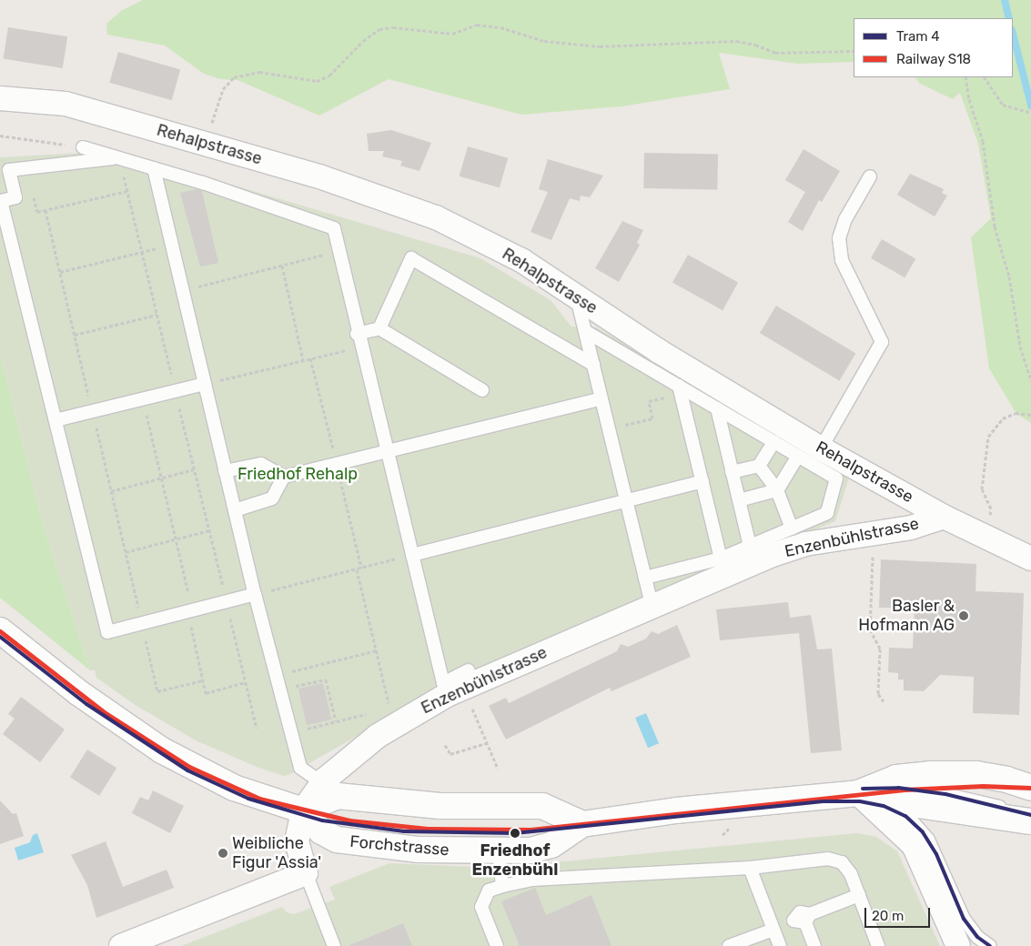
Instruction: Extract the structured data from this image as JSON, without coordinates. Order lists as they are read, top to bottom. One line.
{"streets":{"main road":["Forchstrasse"],"street":["Rehalpstrasse","Enzenbühlstrasse"]},"crossings":[["Rehalpstrasse","Enzenbühlstrasse"],["Enzenbühlstrasse","Forchstrasse"]],"parks":["Friedhof Rehalp"],"places":["Basler & Hofmann AG","Friedhof Enzenbühl","Weibliche Figur 'Assia'"],"lines":["rail line S18","tram line 4"],"legend":["Tram 4","Railway S18"],"scale_bar":"20 m"}
